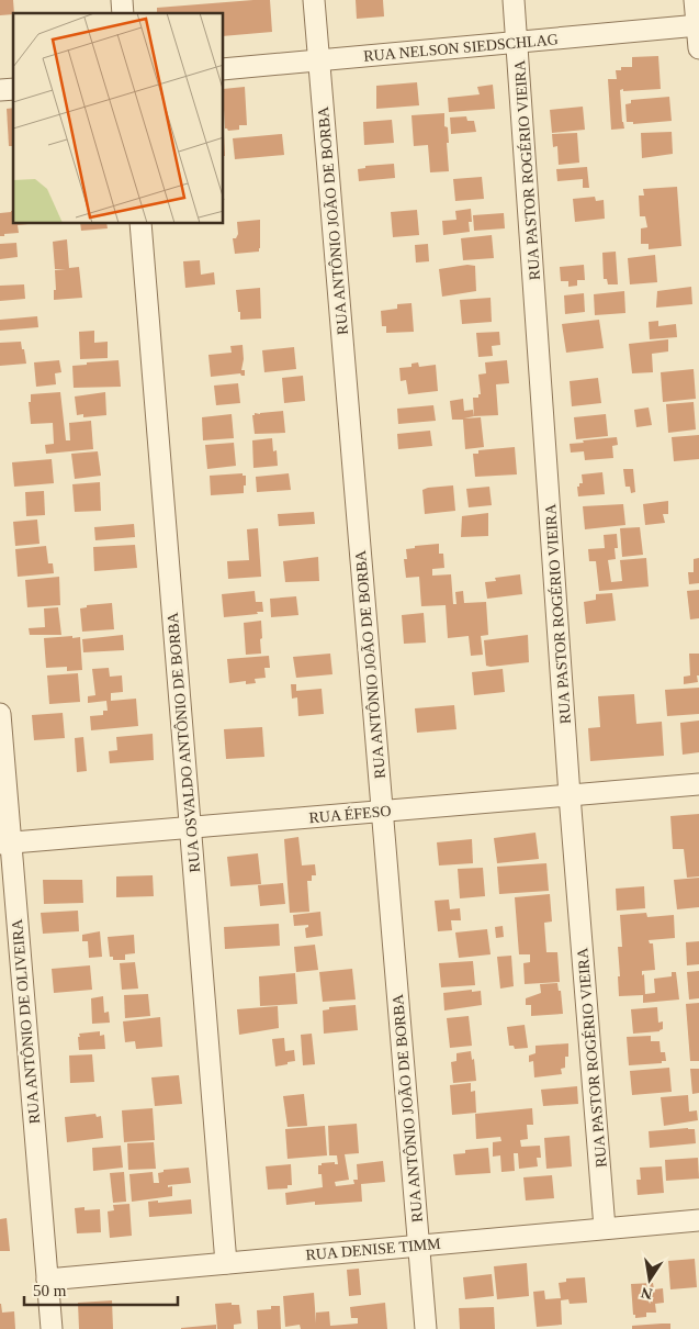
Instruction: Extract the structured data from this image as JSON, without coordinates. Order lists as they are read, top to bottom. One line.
{"streets":{"street":["RUA NELSON SIEDSCHLAG","RUA PASTOR ROGÉRIO VIEIRA","RUA ANTÔNIO JOÃO DE BORBA","RUA OSVALDO ANTÔNIO DE BORBA","RUA ÉFESO","RUA ANTÔNIO DE OLIVEIRA","RUA DENISE TIMM"]},"crossings":[["RUA NELSON SIEDSCHLAG","RUA PASTOR ROGÉRIO VIEIRA"],["RUA NELSON SIEDSCHLAG","RUA ANTÔNIO JOÃO DE BORBA"],["RUA PASTOR ROGÉRIO VIEIRA","RUA ÉFESO"],["RUA PASTOR ROGÉRIO VIEIRA","RUA DENISE TIMM"],["RUA ANTÔNIO JOÃO DE BORBA","RUA ÉFESO"],["RUA ANTÔNIO JOÃO DE BORBA","RUA DENISE TIMM"],["RUA OSVALDO ANTÔNIO DE BORBA","RUA ÉFESO"],["RUA OSVALDO ANTÔNIO DE BORBA","RUA DENISE TIMM"],["RUA ÉFESO","RUA ANTÔNIO DE OLIVEIRA"],["RUA ANTÔNIO DE OLIVEIRA","RUA DENISE TIMM"]],"scale_bar":"50 m","north":"bottom"}
